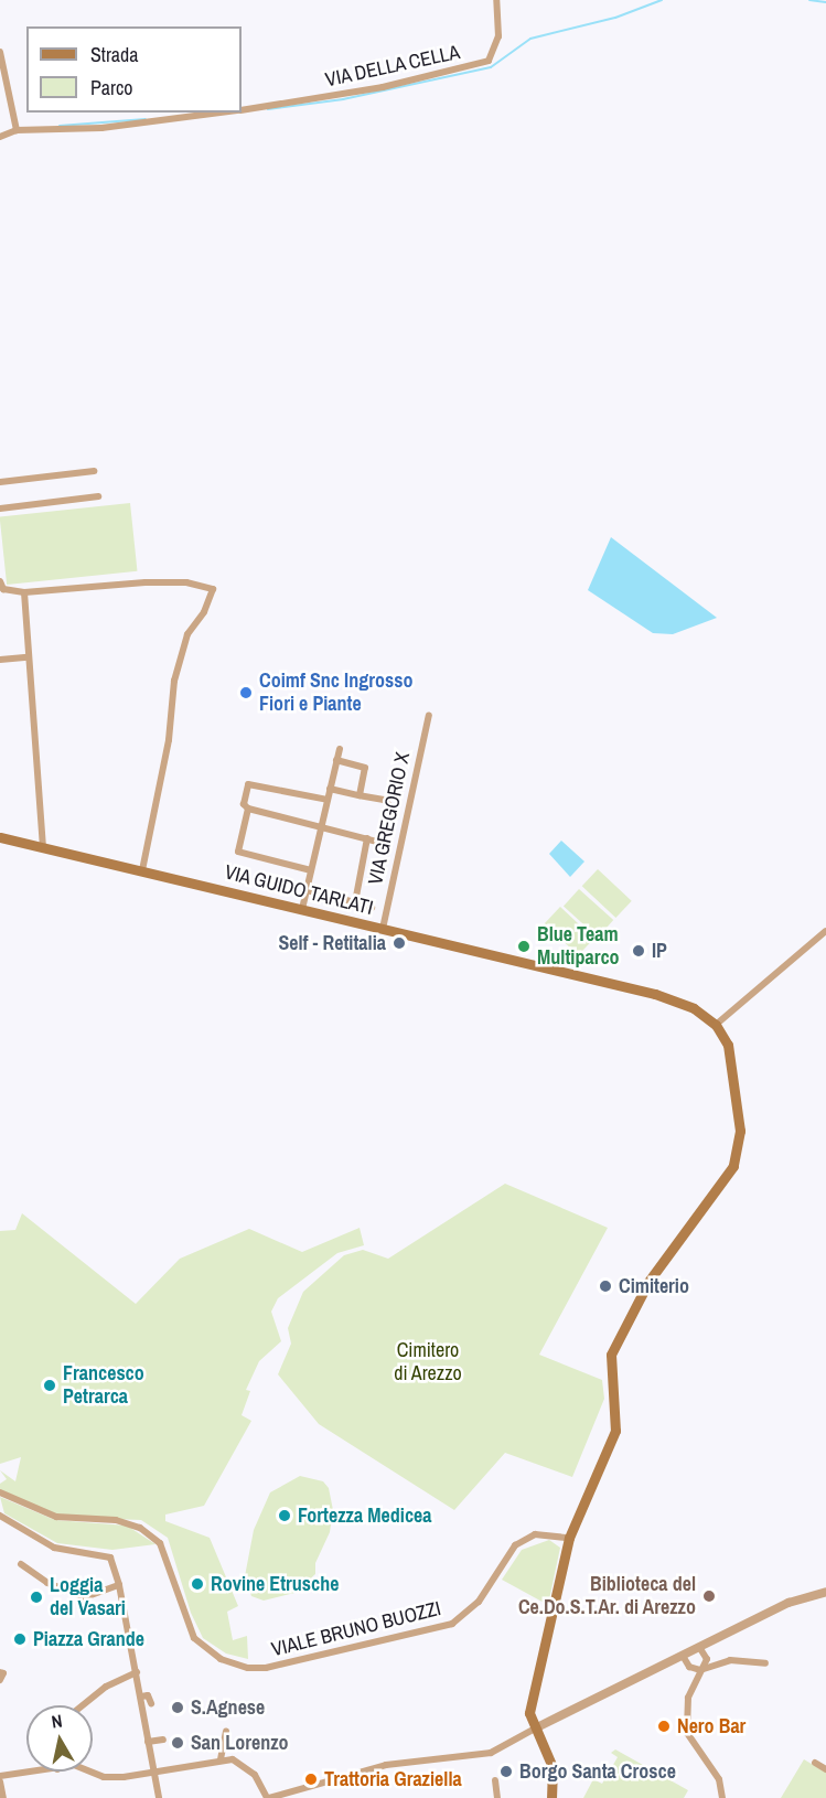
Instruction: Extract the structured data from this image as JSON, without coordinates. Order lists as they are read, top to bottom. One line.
{"streets":{"main road":["VIA GUIDO TARLATI"],"street":["VIA DELLA CELLA","VIA GREGORIO X","VIALE BRUNO BUOZZI"]},"crossings":[["VIA GREGORIO X","VIA GUIDO TARLATI"]],"parks":["Cimitero di Arezzo"],"places":["Coimf Snc Ingrosso Fiori e Piante","Self - Retitalia","Blue Team Multiparco","IP","Cimiterio","Francesco Petrarca","Fortezza Medicea","Rovine Etrusche","Biblioteca del Ce.Do.S.T.Ar. di Arezzo","Loggia del Vasari","Piazza Grande","S.Agnese","Nero Bar","San Lorenzo","Borgo Santa Crosce","Trattoria Graziella"],"legend":["Strada","Parco"],"north":"top"}
